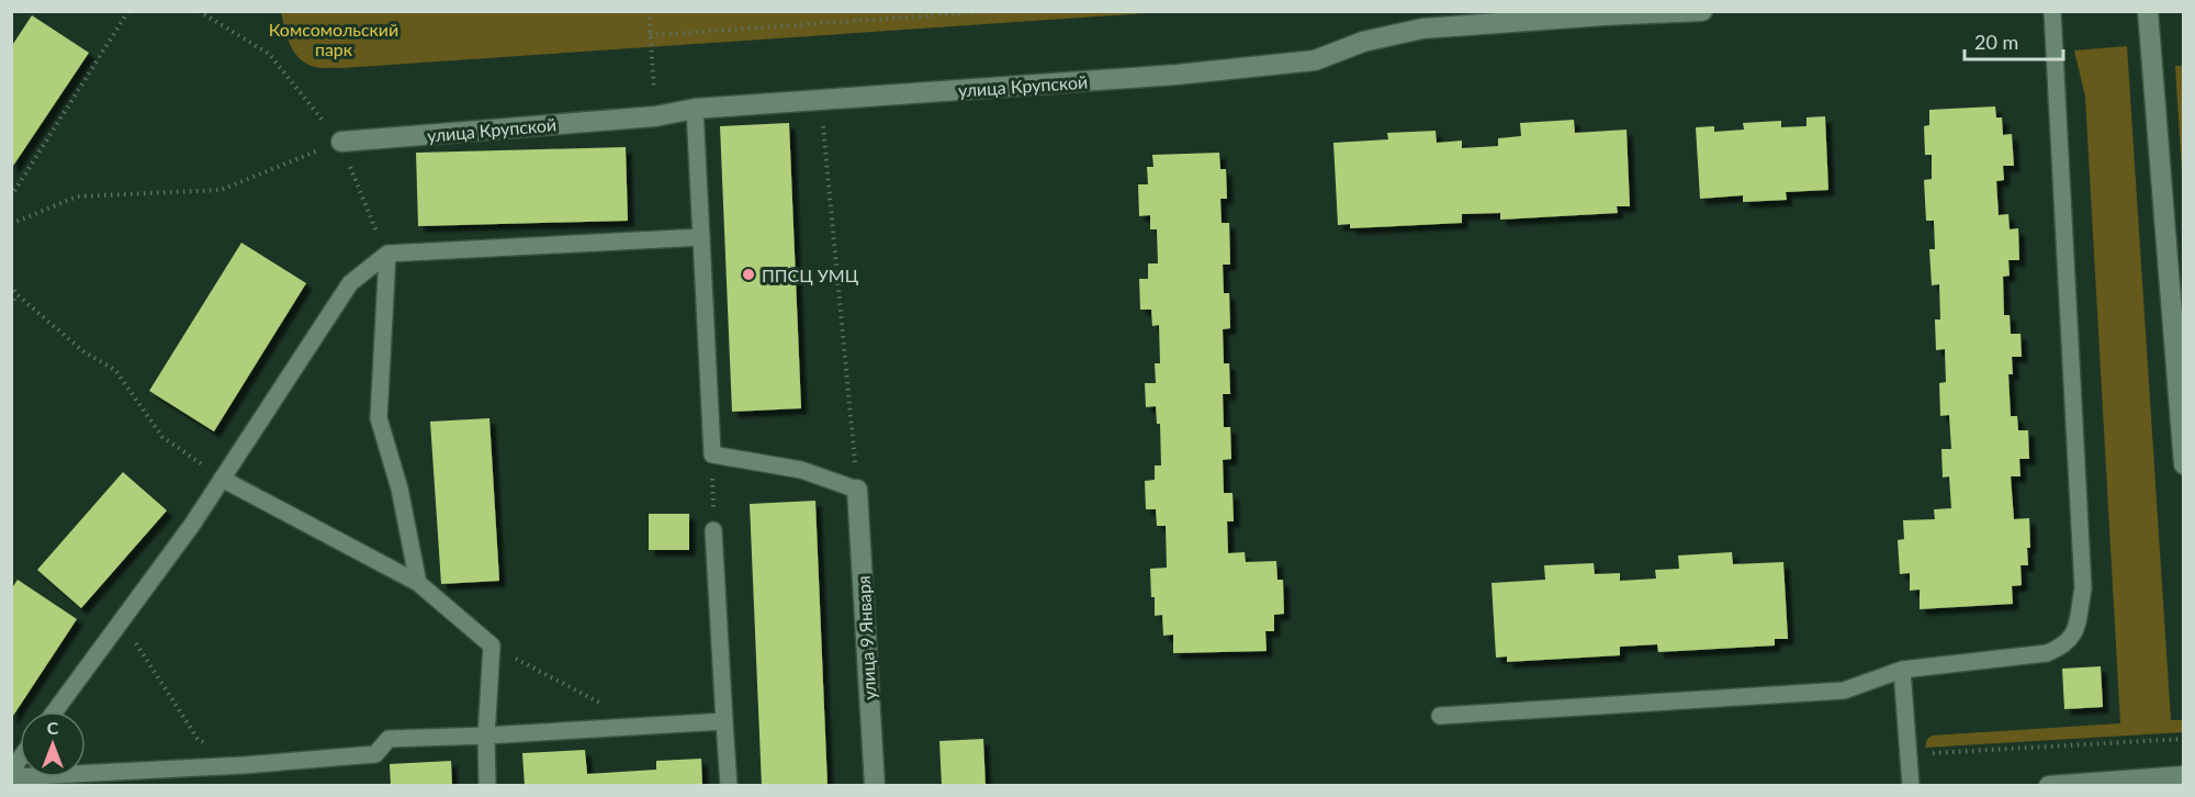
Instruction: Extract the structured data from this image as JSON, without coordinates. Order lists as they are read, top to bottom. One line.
{"streets":{"street":["улица Крупской","улица 9 Января"]},"parks":["Комсомольский парк"],"places":["ППСЦ УМЦ"],"scale_bar":"20 m","north":"top"}
